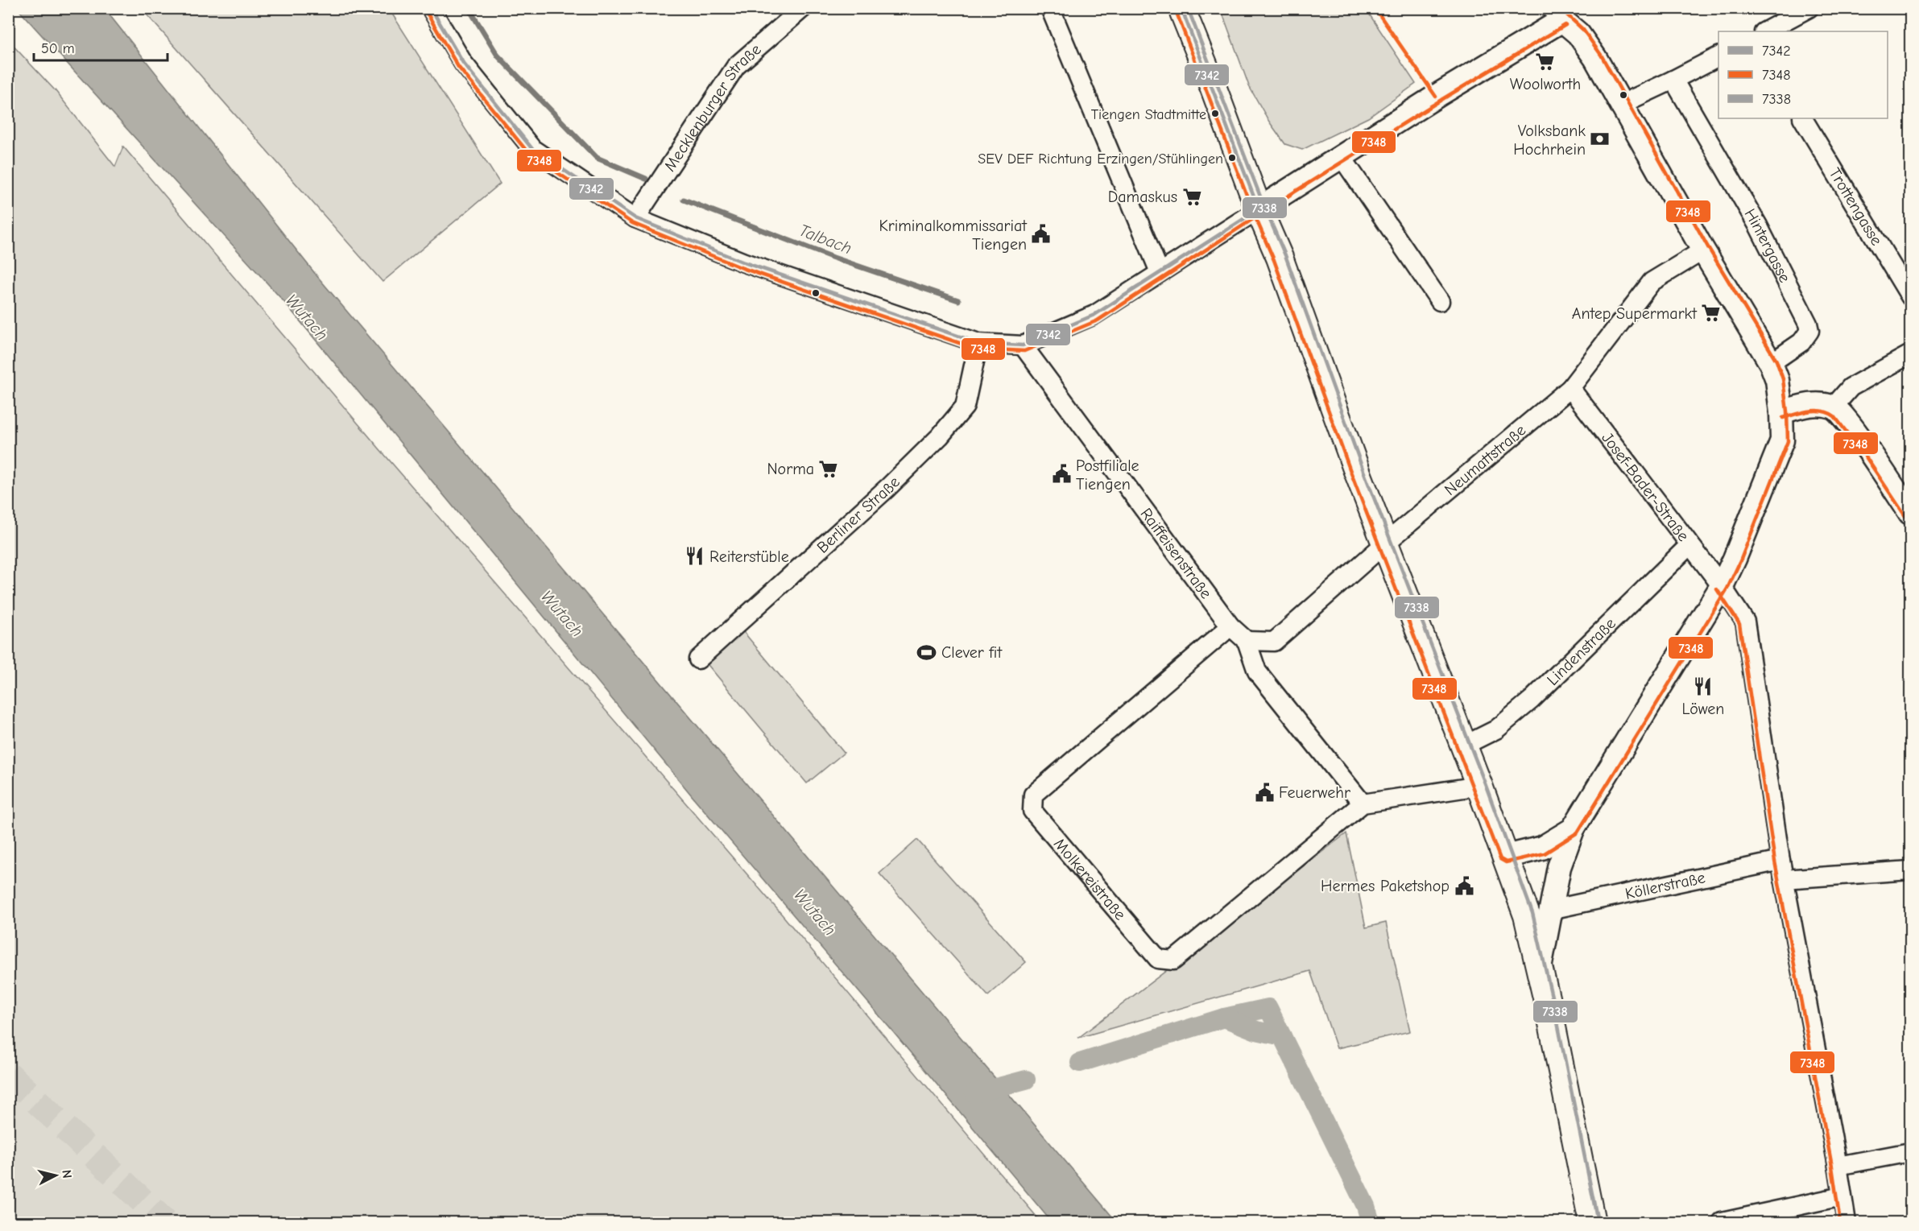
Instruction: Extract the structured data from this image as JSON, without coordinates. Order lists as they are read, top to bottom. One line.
{"streets":{"street":["Mecklenburger Straße","Trottengasse","Hintergasse","Neumattstraße","Josef-Bader-Straße","Berliner Straße","Raiffeisenstraße","Lindenstraße","Molkereistraße","Köllerstraße"]},"crossings":[["Neumattstraße","Josef-Bader-Straße"],["Neumattstraße","Raiffeisenstraße"],["Josef-Bader-Straße","Lindenstraße"],["Josef-Bader-Straße","Köllerstraße"],["Raiffeisenstraße","Molkereistraße"]],"water":["Talbach","Wutach"],"places":{"supermarket":["Woolworth","Damaskus","Antep Supermarkt","Norma"],"other":["Tiengen Stadtmitte","SEV DEF Richtung Erzingen/Stühlingen"],"bank":["Volksbank Hochrhein"],"public building":["Kriminalkommissariat Tiengen","Postfiliale Tiengen","Feuerwehr","Hermes Paketshop"],"restaurant":["Reiterstüble","Löwen"],"sports":["Clever fit"]},"lines":["transit line 7342","transit line 7348","transit line 7338"],"legend":["7342","7348","7338"],"scale_bar":"50 m","north":"right"}
